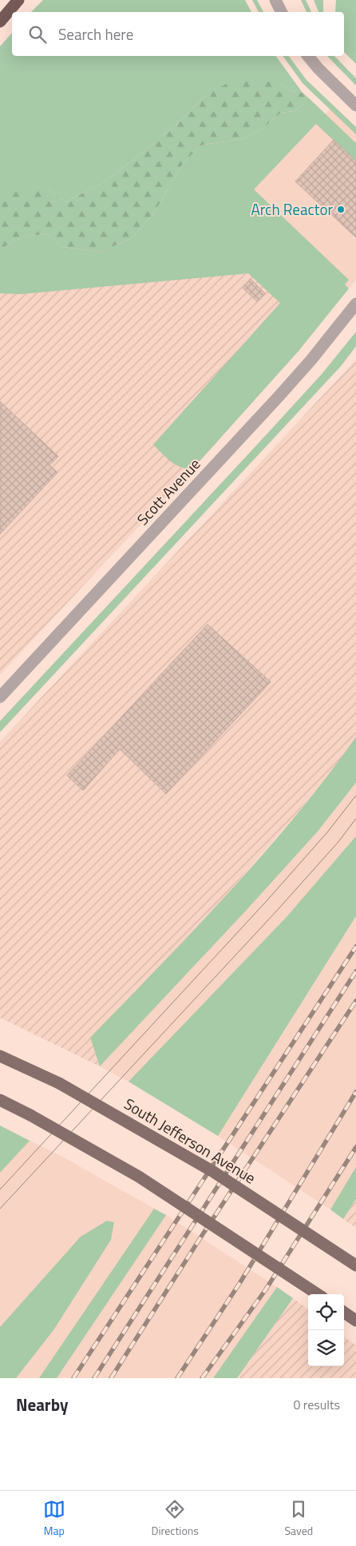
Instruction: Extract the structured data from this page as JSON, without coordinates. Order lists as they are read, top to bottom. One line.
{"streets":{"main road":["South Jefferson Avenue"],"street":["Scott Avenue"]},"places":["Arch Reactor"],"page":{"search":"Search here","heading":["Nearby","0 results"],"nav":["Map","Directions","Saved"]}}
